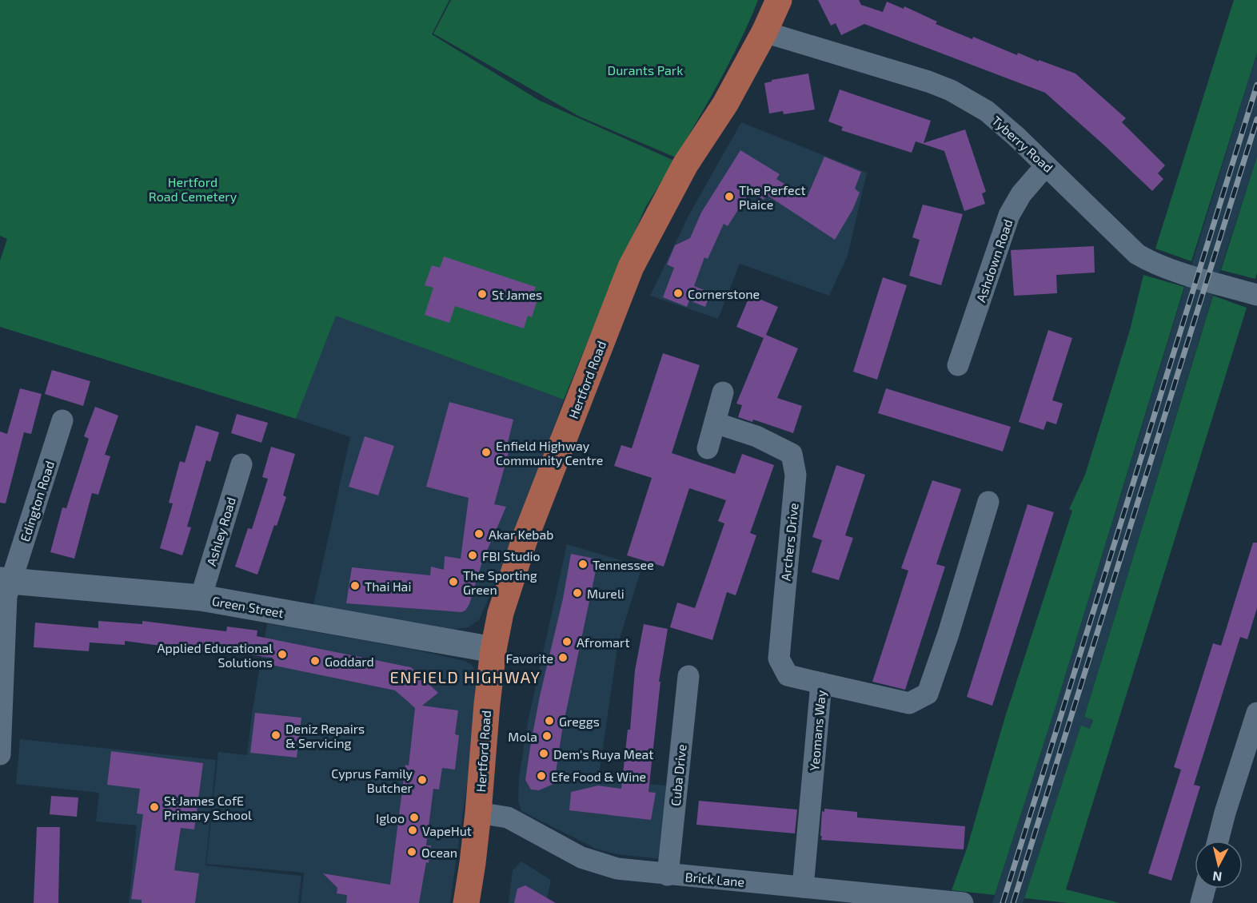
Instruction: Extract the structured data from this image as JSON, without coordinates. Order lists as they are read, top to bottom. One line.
{"streets":{"main road":["Hertford Road"],"street":["Tyberry Road","Ashdown Road","Edington Road","Ashley Road","Archers Drive","Green Street","Yeomans Way","Cuba Drive","Brick Lane"]},"crossings":[["Tyberry Road","Ashdown Road"],["Tyberry Road","Hertford Road"],["Hertford Road","Green Street"],["Hertford Road","Brick Lane"],["Edington Road","Green Street"],["Ashley Road","Green Street"],["Archers Drive","Yeomans Way"],["Yeomans Way","Brick Lane"],["Cuba Drive","Brick Lane"]],"districts":["ENFIELD HIGHWAY"],"parks":["Durants Park","Hertford Road Cemetery"],"places":["The Perfect Plaice","Cornerstone","St James","Enfield Highway Community Centre","Akar Kebab","FBI Studio","Tennessee","The Sporting Green","Thai Hai","Mureli","Afromart","Applied Educational Solutions","Favorite","Goddard","Greggs","Deniz Repairs & Servicing","Mola","Dem's Ruya Meat","Efe Food & Wine","Cyprus Family Butcher","St James CofE Primary School","Igloo","VapeHut","Ocean"],"north":"bottom"}
